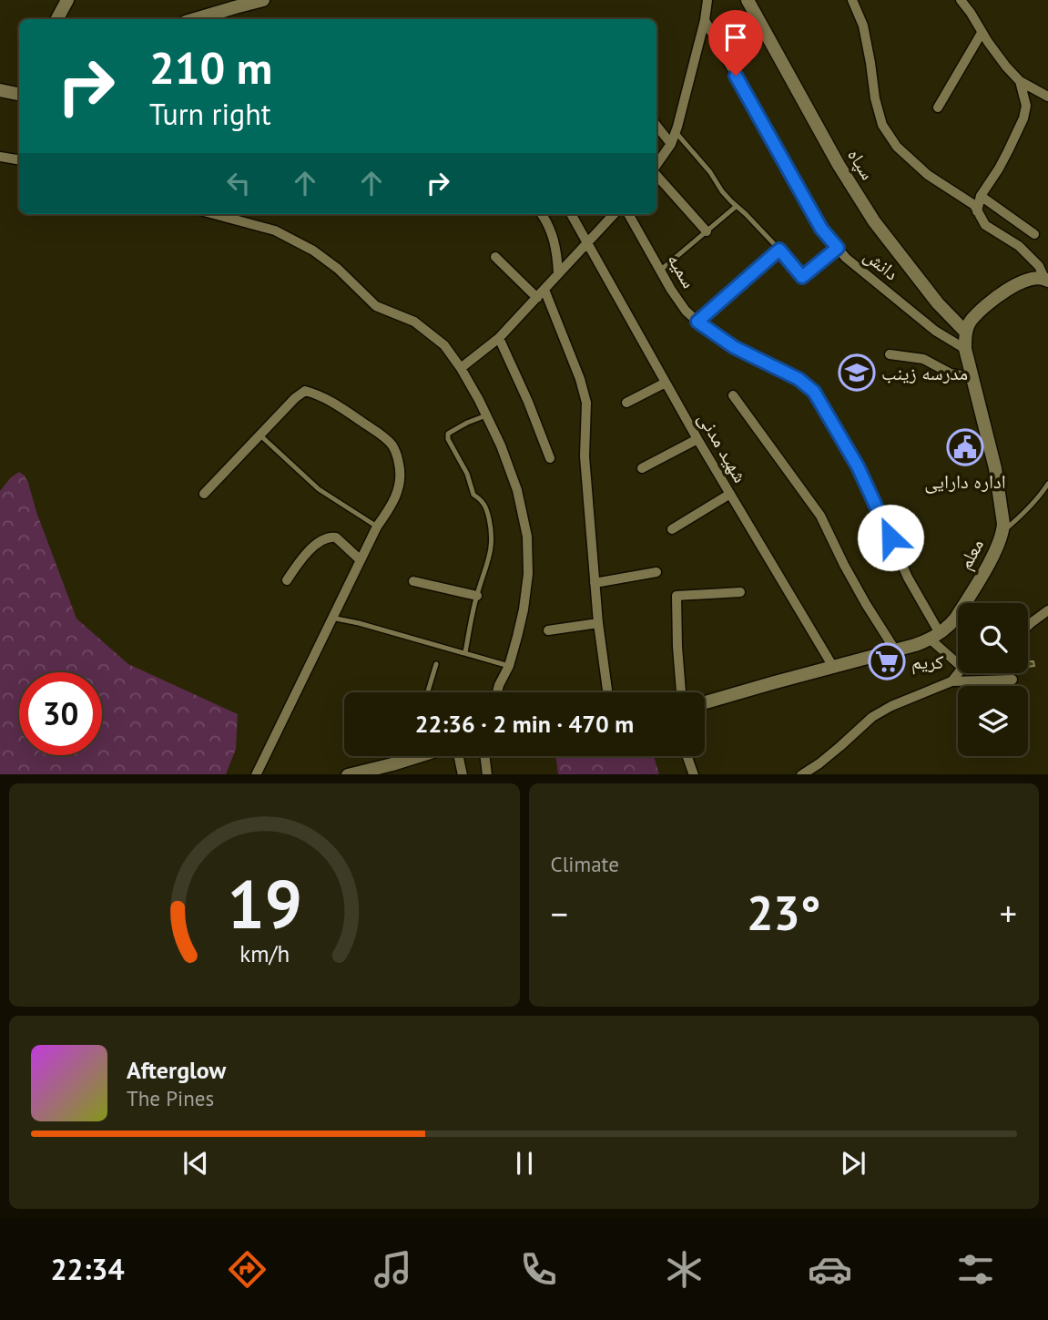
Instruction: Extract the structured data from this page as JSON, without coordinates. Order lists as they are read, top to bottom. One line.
{"streets":{"main road":["سپاه","معلم"],"street":["دانش","سمیه","شهید مدنی"]},"crossings":[["سپاه","معلم"],["دانش","معلم"],["سمیه","معلم"],["شهید مدنی","معلم"]],"places":{"school or university":["مدرسه زینب"],"public building":["اداره دارایی"],"supermarket":["کریم"]},"page":{"turn":["210 m","Turn right"],"limit":"30","trip":"22:36 · 2 min · 470 m","tile":"Climate","heat":["−","23°","+"],"song":["Afterglow","The Pines"],"tabs":"22:34","gauge":["19","km/h"]}}
